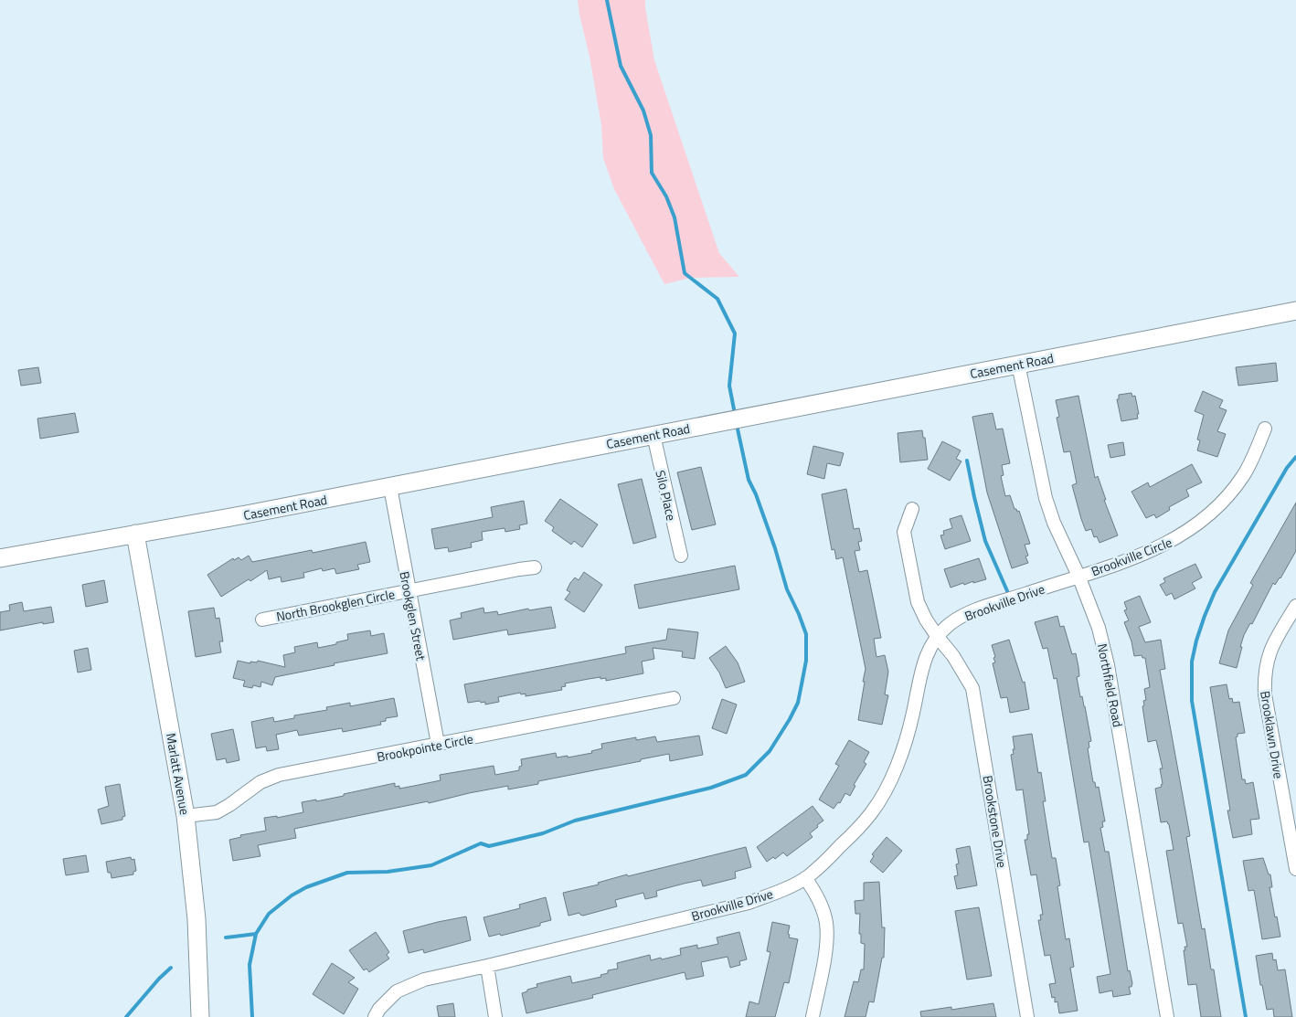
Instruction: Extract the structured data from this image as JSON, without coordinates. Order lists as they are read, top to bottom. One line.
{"streets":{"street":["Casement Road","Silo Place","Brookville Circle","Brookville Drive","North Brookglen Circle","Brookglen Street","Northfield Road","Brooklawn Drive","Brookpointe Circle","Marlatt Avenue","Brookstone Drive"]},"crossings":[["Casement Road","Silo Place"],["Casement Road","Brookglen Street"],["Casement Road","Northfield Road"],["Casement Road","Marlatt Avenue"],["Brookville Circle","Brookville Drive"],["Brookville Circle","Northfield Road"],["Brookville Drive","Northfield Road"],["Brookville Drive","Brookstone Drive"],["North Brookglen Circle","Brookglen Street"],["Brookglen Street","Brookpointe Circle"],["Brookpointe Circle","Marlatt Avenue"]]}
